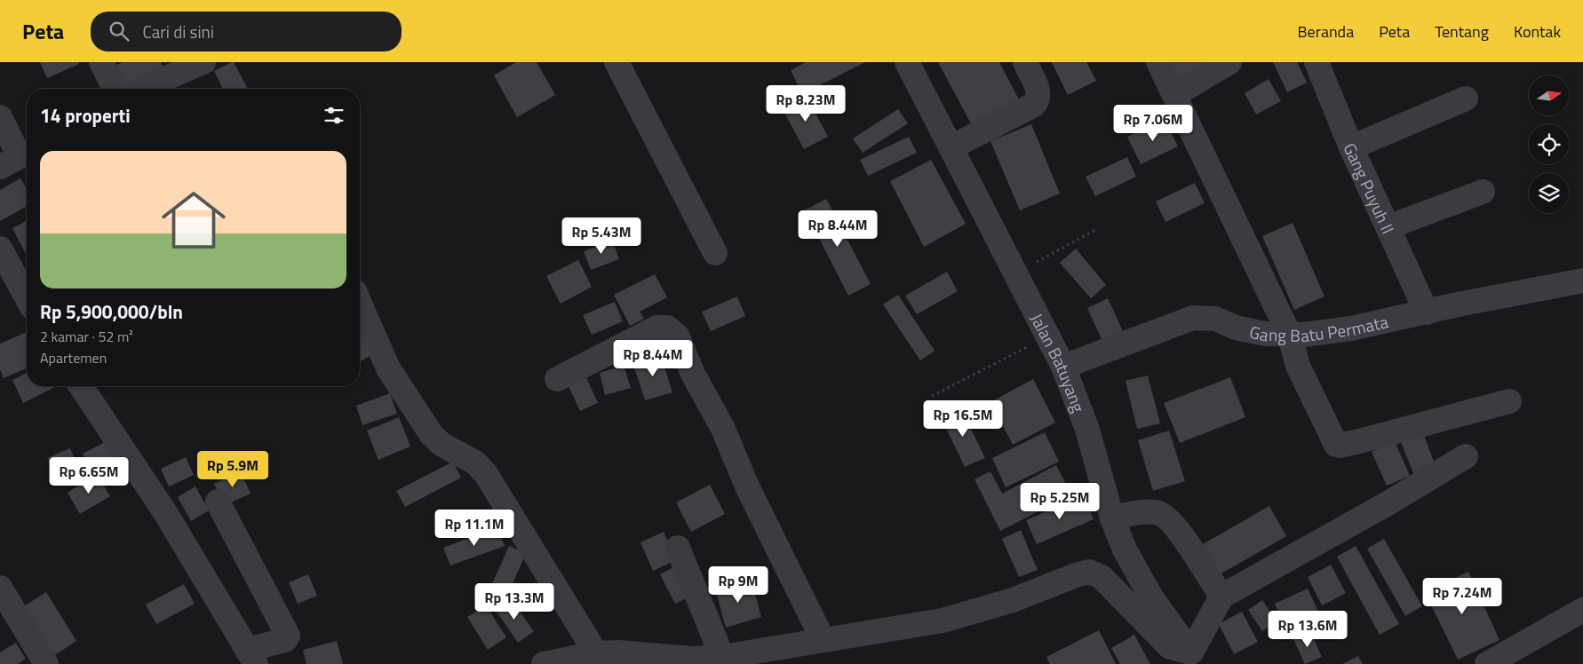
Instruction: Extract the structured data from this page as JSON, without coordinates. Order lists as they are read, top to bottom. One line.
{"streets":{"street":["Gang Puyuh II","Gang Batu Permata","Jalan Batuyang"]},"crossings":[["Gang Puyuh II","Gang Batu Permata"],["Gang Batu Permata","Jalan Batuyang"]],"north":"right","page":{"header":"Peta","search":"Cari di sini","nav":["Beranda","Peta","Tentang","Kontak"],"price":["Rp 8.23M","Rp 7.06M","Rp 8.44M","Rp 5.43M","Rp 8.44M","Rp 16.5M","Rp 5.9M","Rp 6.65M","Rp 5.25M","Rp 11.1M","Rp 9M","Rp 7.24M","Rp 13.3M","Rp 13.6M"],"heading":"14 properti","list":[{"name":"Rp 5,900,000/bln","note":"2 kamar · 52 m² · Apartemen"}]}}
